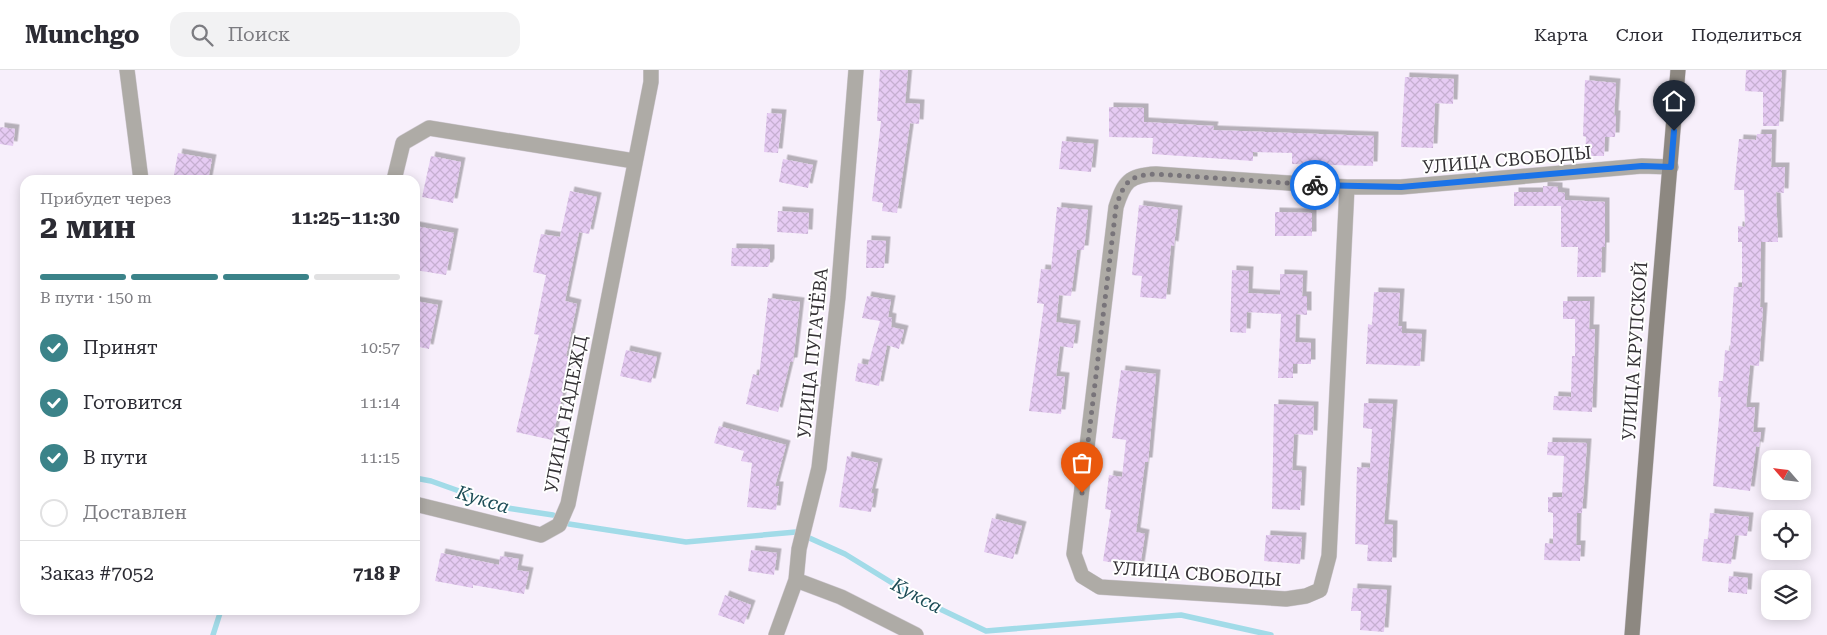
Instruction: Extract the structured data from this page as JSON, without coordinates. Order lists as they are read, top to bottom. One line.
{"streets":{"street":["УЛИЦА СВОБОДЫ","УЛИЦА КРУПСКОЙ","УЛИЦА ПУГАЧЁВА","УЛИЦА НАДЕЖД"]},"crossings":[["УЛИЦА СВОБОДЫ","УЛИЦА КРУПСКОЙ"]],"water":["Кукса"],"north":"top left","page":{"header":"Munchgo","search":"Поиск","nav":["Карта","Слои","Поделиться"],"heading":["2 мин","Прибудет через","11:25–11:30"],"panel":["Заказ #7052","718 ₽"],"bar":"В пути · 150 m","list":[["Принят","10:57"],["Готовится","11:14"],["В пути","11:15"],"Доставлен"]}}
